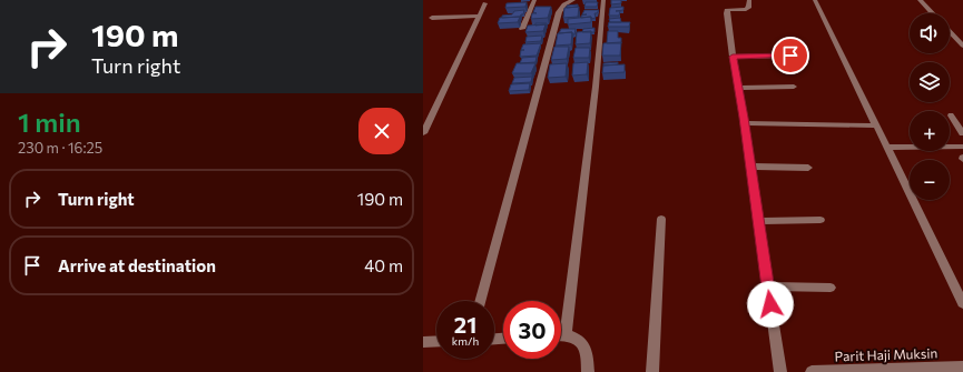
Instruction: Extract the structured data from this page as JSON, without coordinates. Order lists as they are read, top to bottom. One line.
{"streets":{"street":["Parit Haji Muksin"]},"page":{"turn":["190 m","Turn right"],"map_buttons":["+","−"],"heading":["1 min","230 m · 16:25"],"list":[{"name":"Turn right","value":"190 m"},{"name":"Arrive at destination","value":"40 m"}],"speed":"21 km/h","limit":"30"}}
